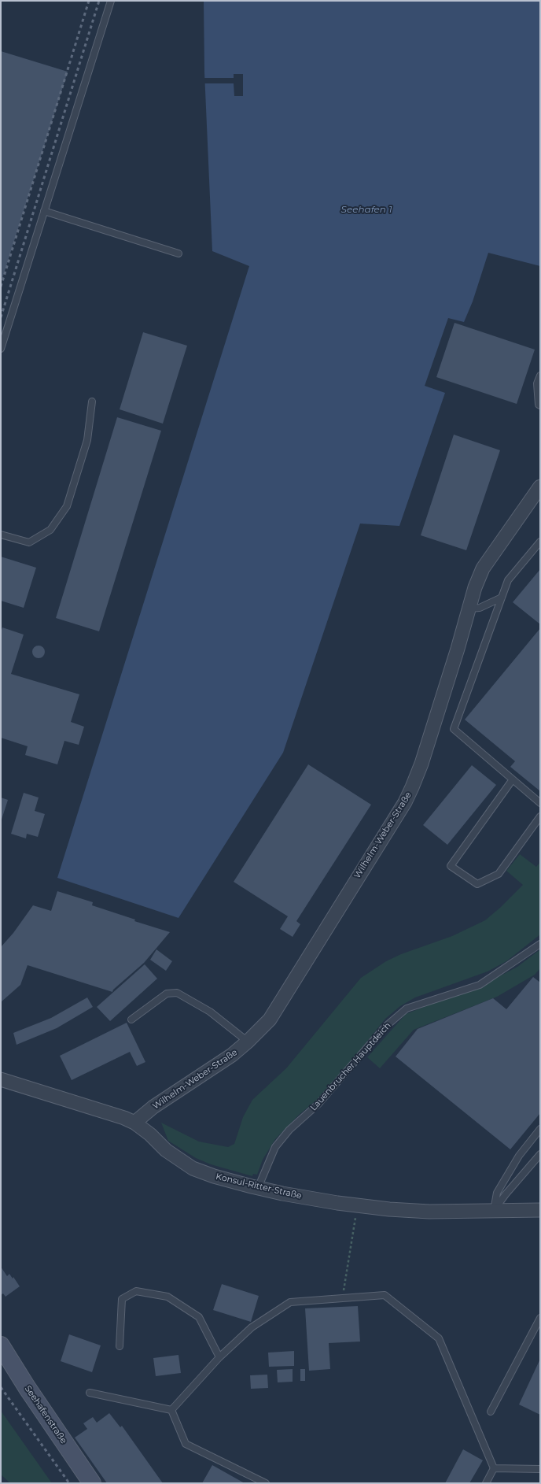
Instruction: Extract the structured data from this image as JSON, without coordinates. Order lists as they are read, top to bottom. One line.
{"streets":{"main road":["Seehafenstraße"],"street":["Wilhelm-Weber-Straße","Konsul-Ritter-Straße"],"lane":["Lauenbrucher Hauptdeich"]},"crossings":[["Wilhelm-Weber-Straße","Konsul-Ritter-Straße"],["Lauenbrucher Hauptdeich","Konsul-Ritter-Straße"]],"water":["Seehafen 1"]}
